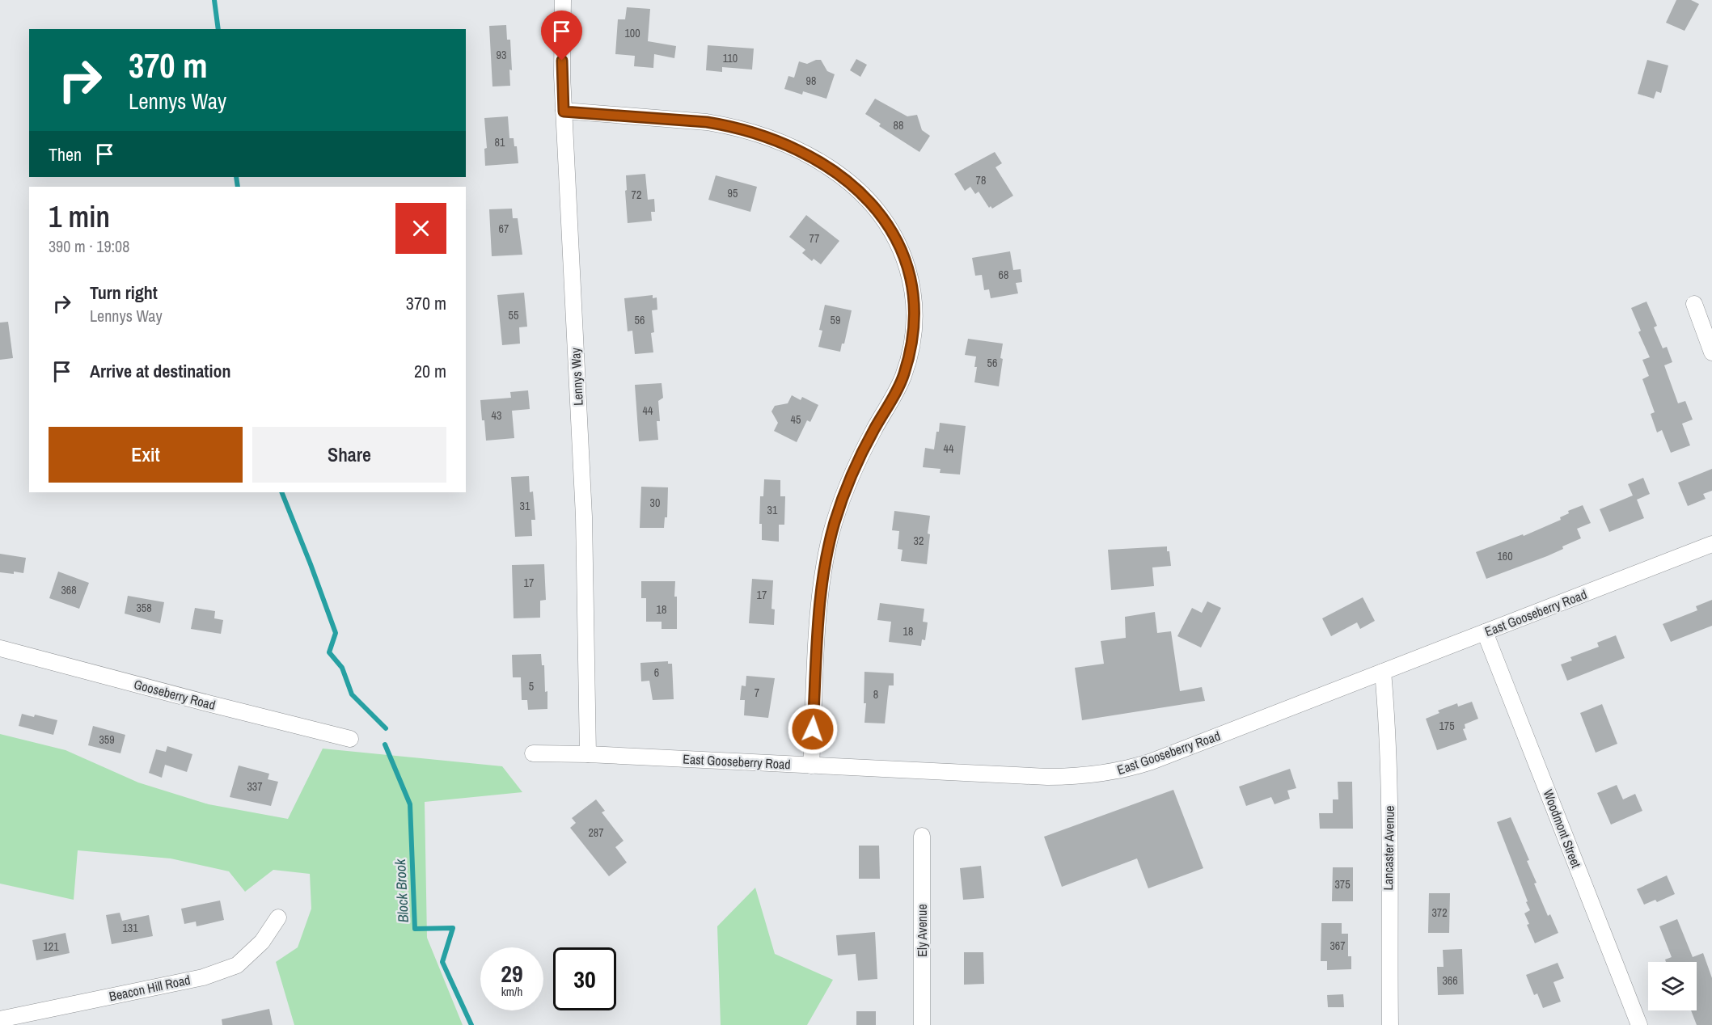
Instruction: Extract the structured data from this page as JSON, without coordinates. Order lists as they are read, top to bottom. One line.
{"streets":{"street":["Lennys Way","East Gooseberry Road","Gooseberry Road","Woodmont Street","Lancaster Avenue","Ely Avenue","Beacon Hill Road"]},"crossings":[["Lennys Way","East Gooseberry Road"],["East Gooseberry Road","Woodmont Street"],["East Gooseberry Road","Lancaster Avenue"]],"water":["Block Brook"],"house_numbers":["100","93","110","98","88","81","78","95","72","67","77","68","55","56","59","56","44","43","45","44","30","31","31","32","160","17","368","17","358","18","18","6","5","7","8","175","359","337","287","375","372","131","367","121","366"],"page":{"turn":["370 m","Lennys Way"],"then":"Then","heading":["1 min","390 m · 19:08"],"list":[{"name":"Turn right","note":"Lennys Way","value":"370 m"},{"name":"Arrive at destination","value":"20 m"}],"buttons":["Exit","Share"],"speed":"29 km/h","limit":"30"}}
